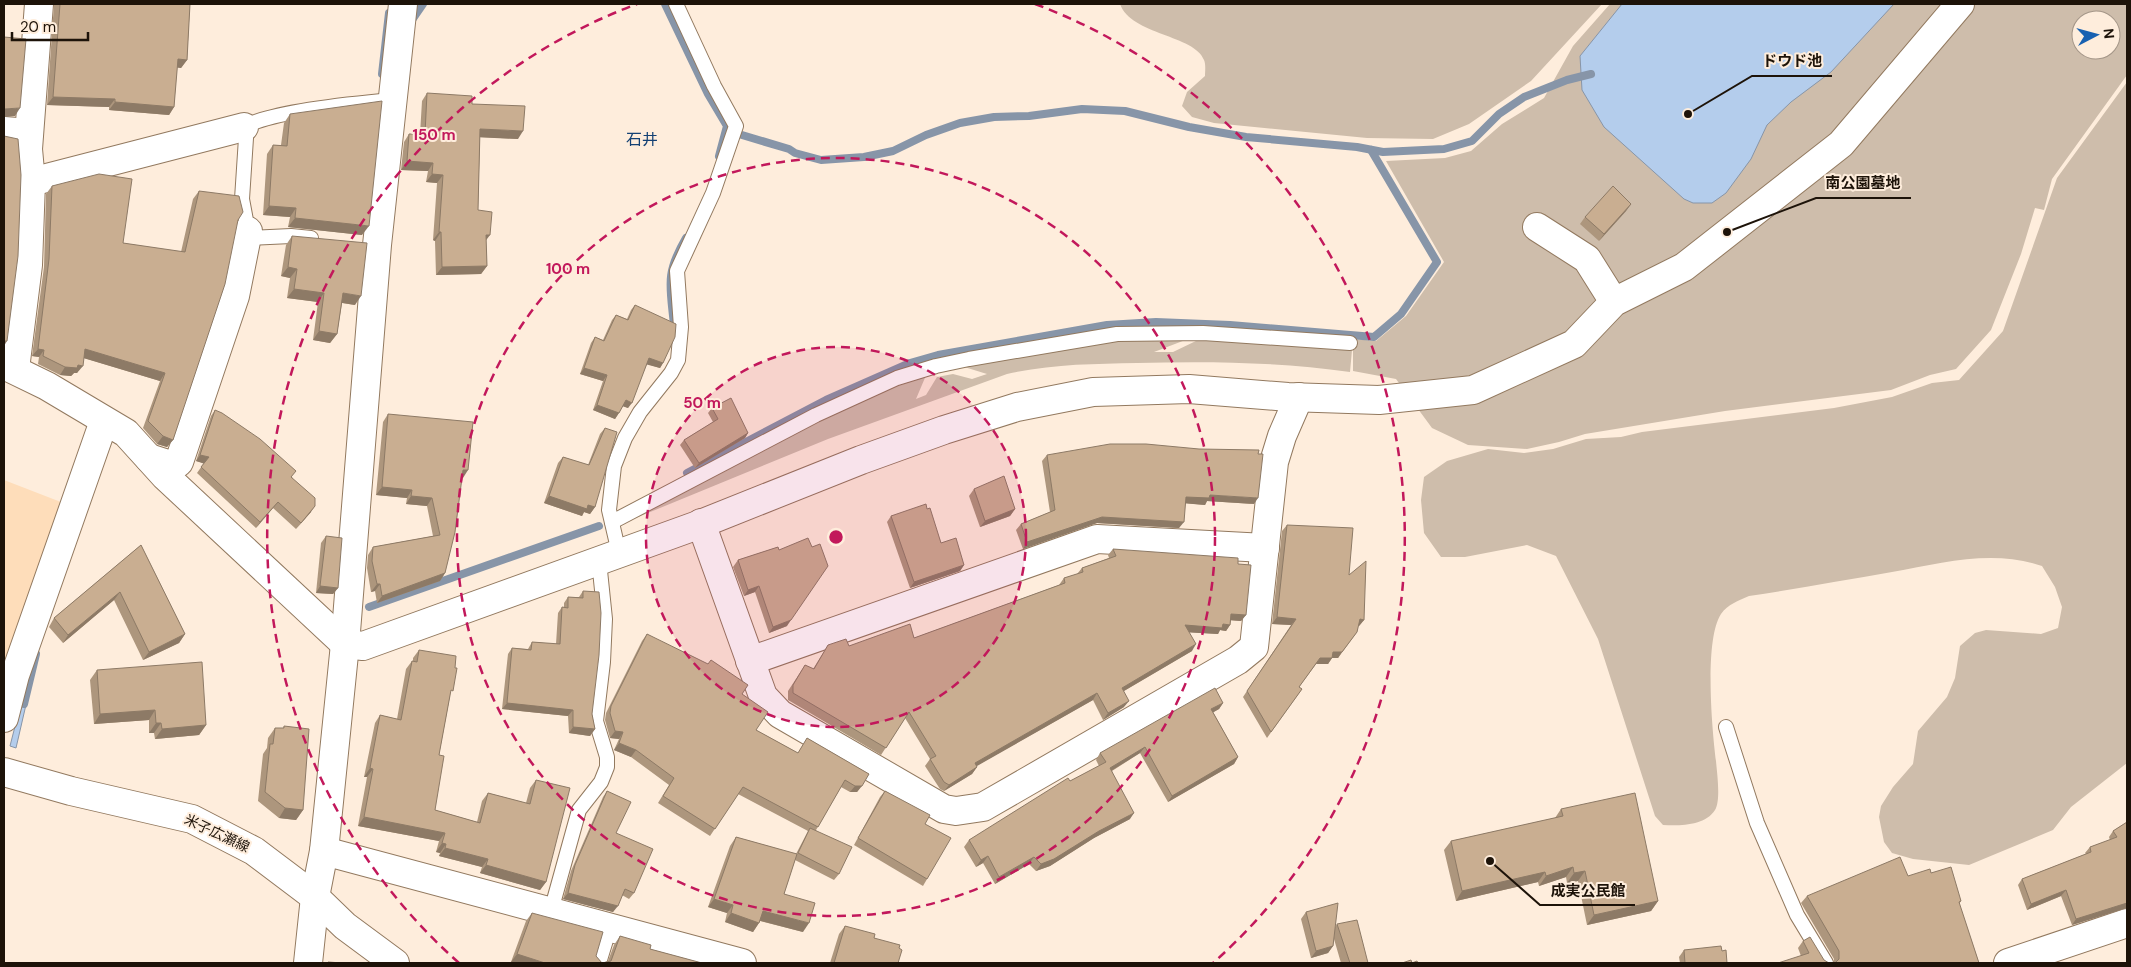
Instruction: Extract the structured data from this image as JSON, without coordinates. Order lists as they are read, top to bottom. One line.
{"streets":{"street":["米子広瀬線"]},"districts":["石井"],"places":["ドウド池","南公園墓地","成実公民館"],"scale_bar":"20 m","north":"right","rings":["150 m","100 m","50 m"]}
